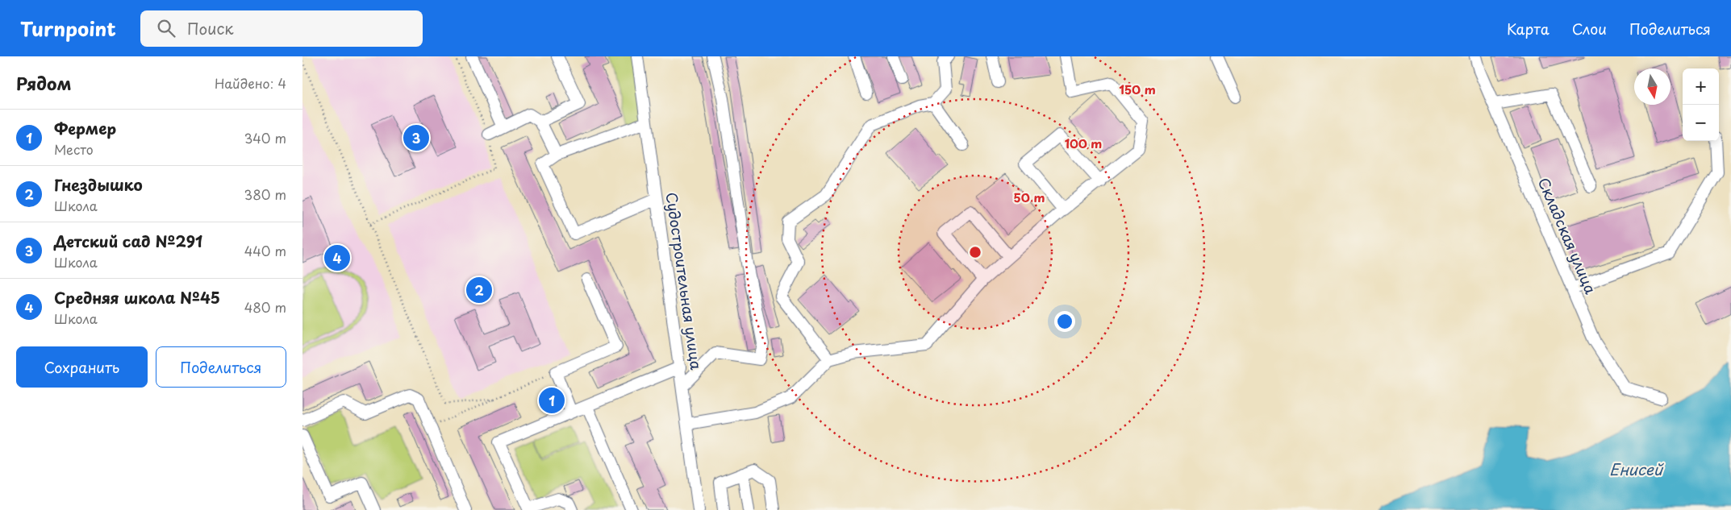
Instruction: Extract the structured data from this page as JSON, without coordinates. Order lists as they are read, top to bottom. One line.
{"streets":{"street":["Складская улица","Судостроительная улица"]},"water":["Енисей"],"north":"bottom","page":{"header":"Turnpoint","search":"Поиск","nav":["Карта","Слои","Поделиться"],"heading":["Рядом","Найдено: 4"],"map_buttons":["+","−"],"list":[{"mark":"1","name":"Фермер","note":"Место","value":"340 m"},{"mark":"2","name":"Гнездышко","note":"Школа","value":"380 m"},{"mark":"3","name":"Детский сад №291","note":"Школа","value":"440 m"},{"mark":"4","name":"Средняя школа №45","note":"Школа","value":"480 m"}],"pins":["3","4","2","1"],"buttons":["Сохранить","Поделиться"]},"rings":["150 m","100 m","50 m"]}
